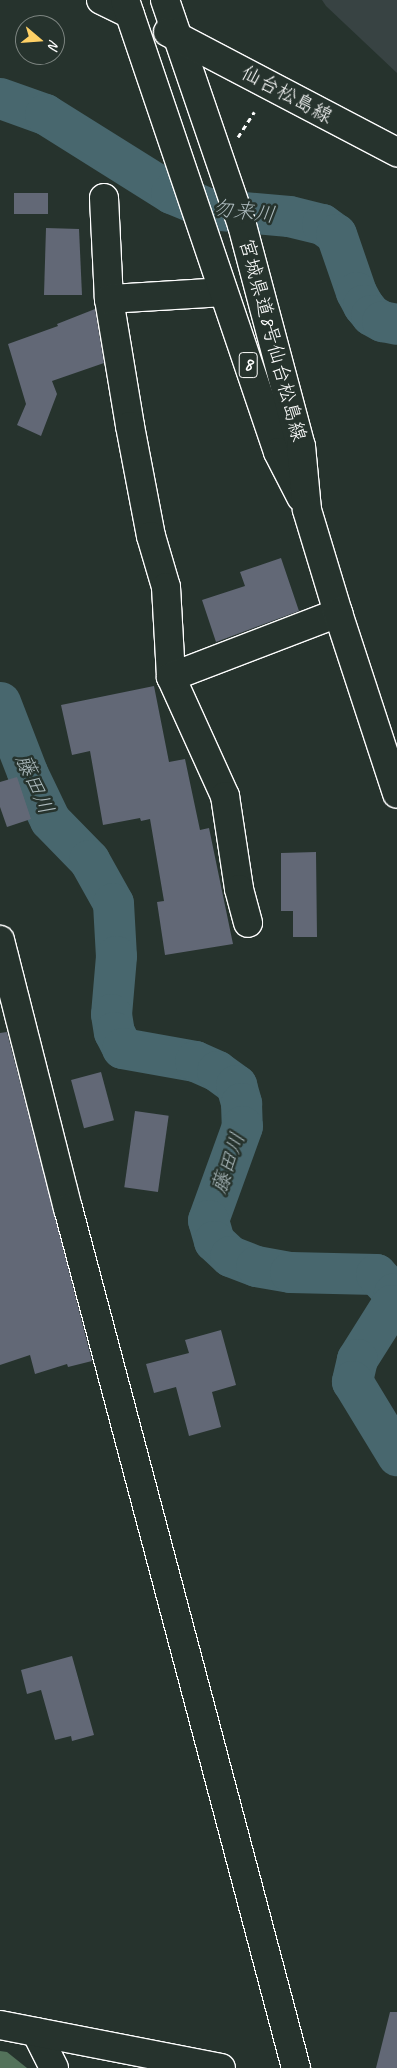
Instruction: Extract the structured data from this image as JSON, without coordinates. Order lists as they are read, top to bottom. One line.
{"streets":{"street":["仙台松島線","宮城県道8号仙台松島線","8"]},"crossings":[["仙台松島線","宮城県道8号仙台松島線"],["仙台松島線","8"],["宮城県道8号仙台松島線","8"]],"water":["勿来川","藤田川"],"north":"right"}
